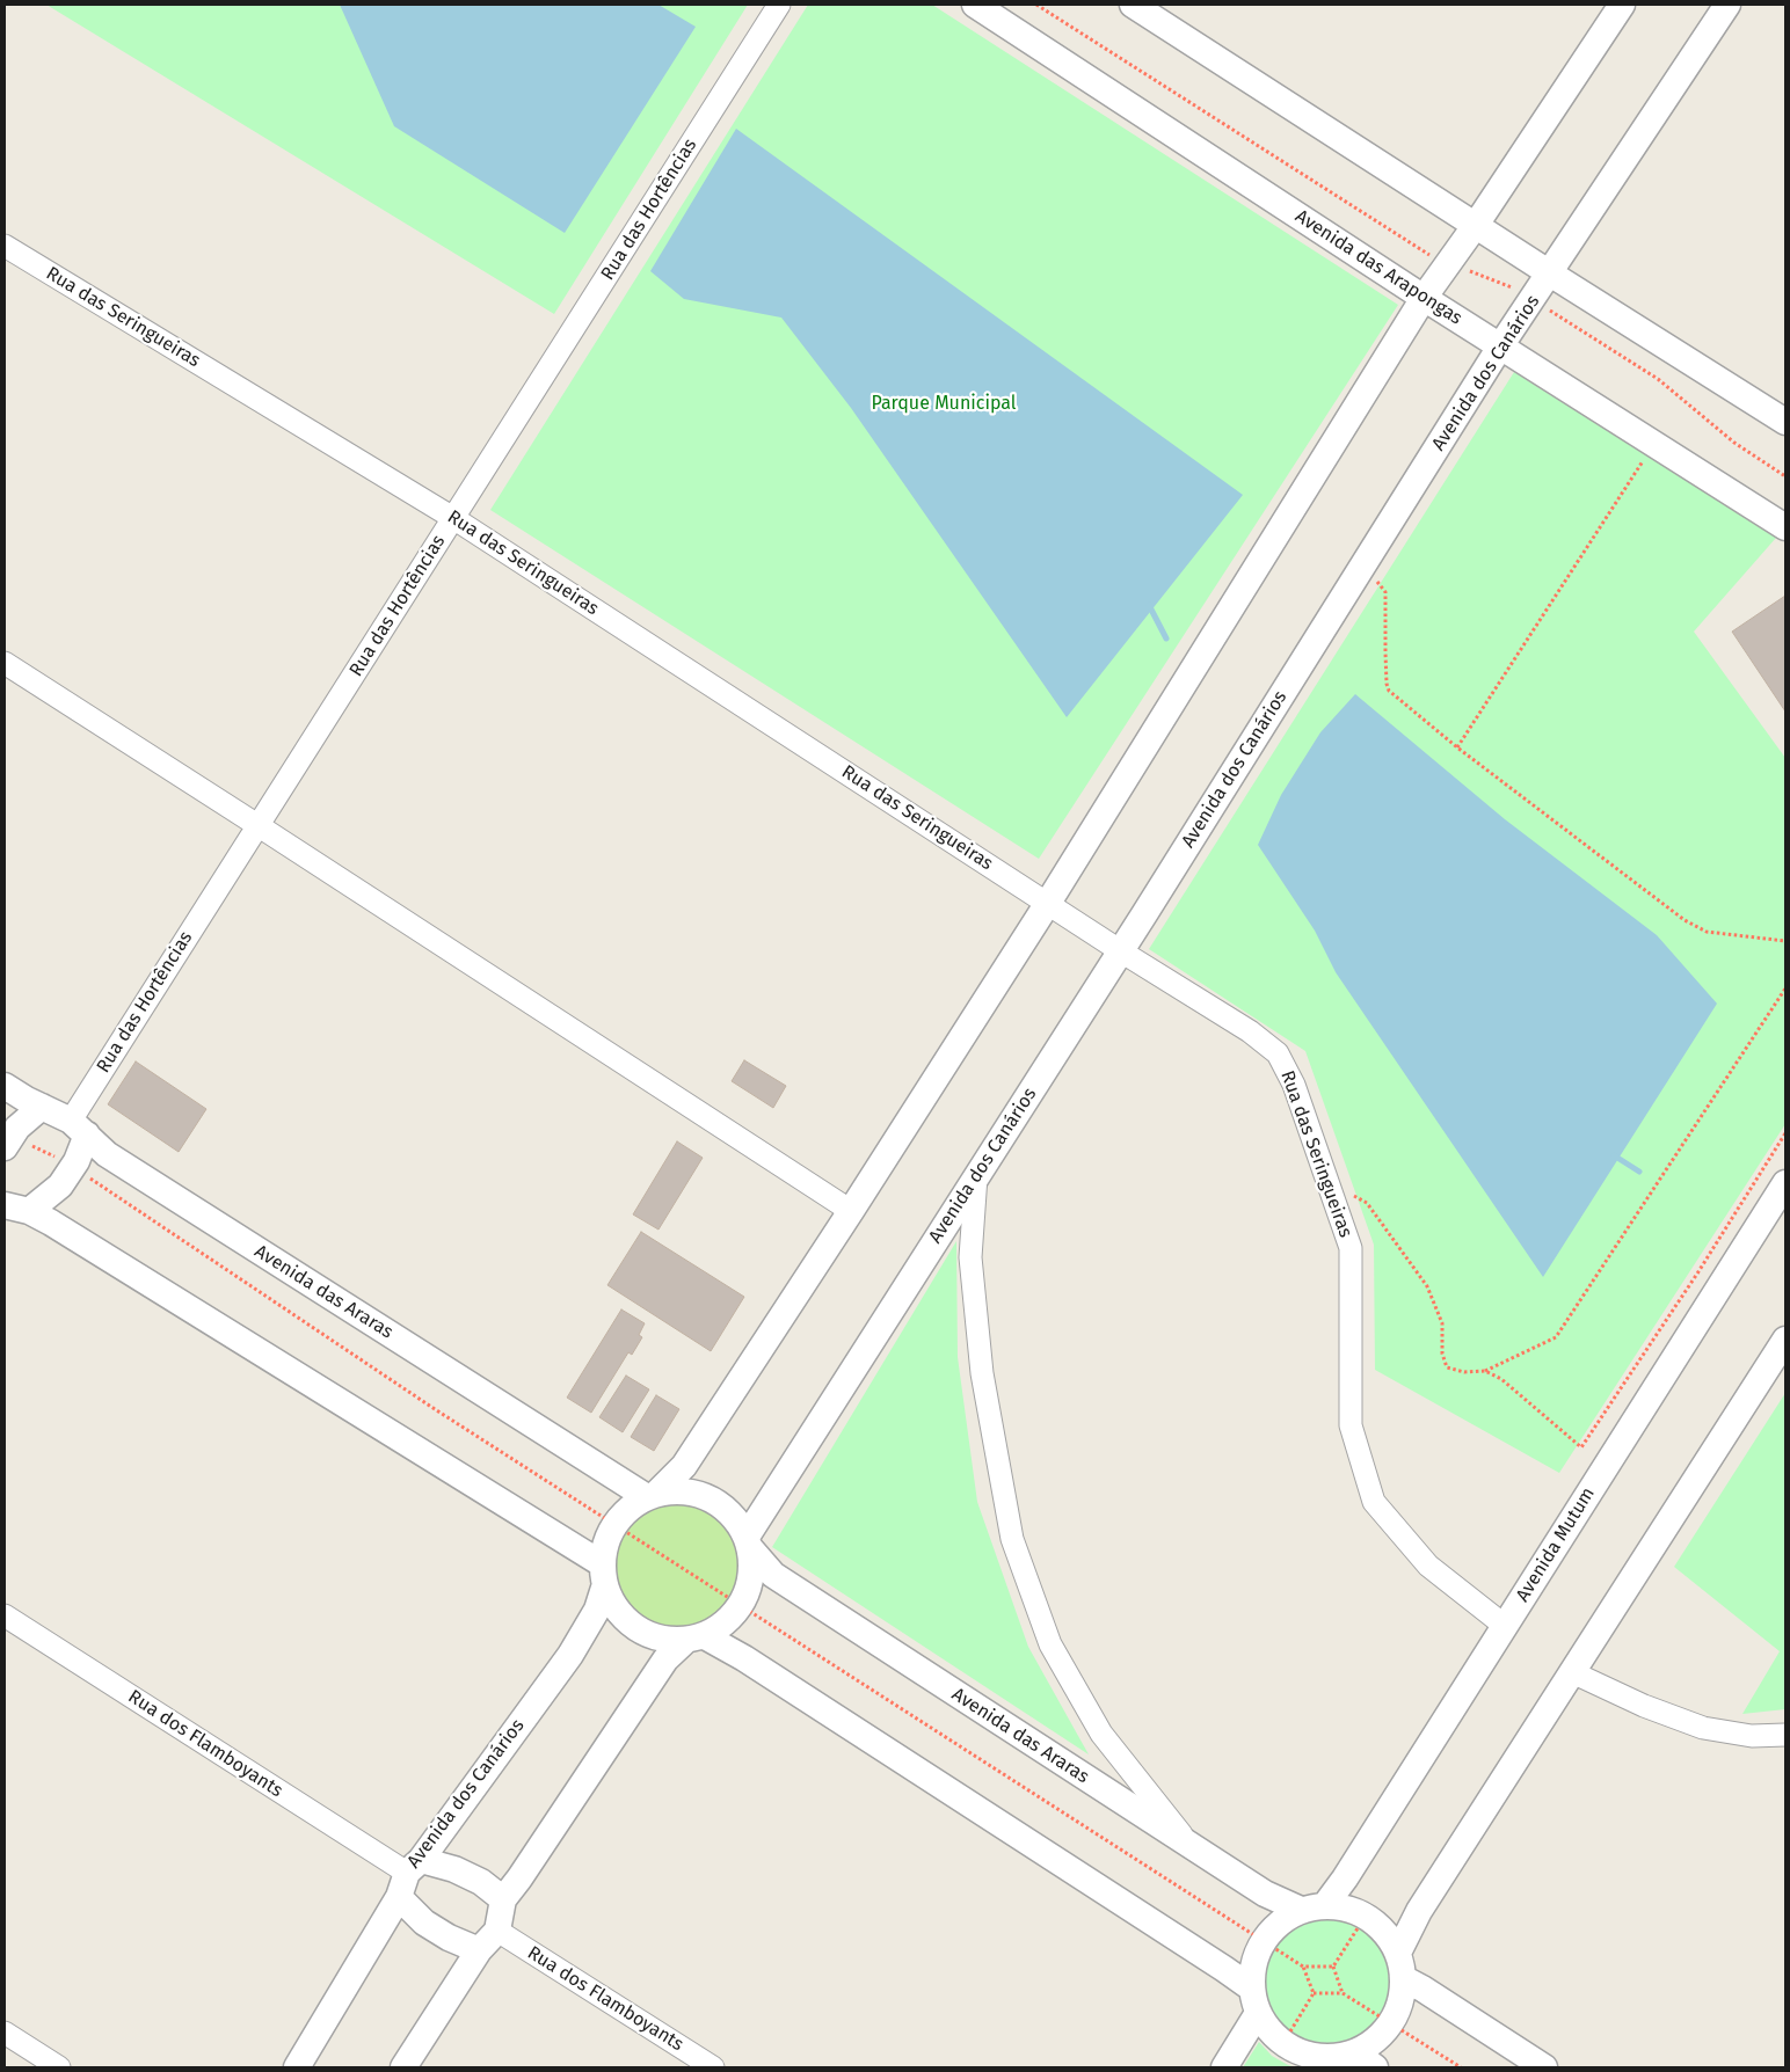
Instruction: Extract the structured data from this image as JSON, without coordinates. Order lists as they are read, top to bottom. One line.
{"streets":{"street":["Rua das Hortências","Avenida das Arapongas","Rua das Seringueiras","Avenida dos Canários","Avenida das Araras","Avenida Mutum","Rua dos Flamboyants"]},"crossings":[["Rua das Hortências","Rua das Seringueiras"],["Rua das Hortências","Avenida das Araras"],["Avenida das Arapongas","Avenida dos Canários"],["Rua das Seringueiras","Avenida dos Canários"],["Rua das Seringueiras","Avenida Mutum"],["Avenida dos Canários","Avenida das Araras"],["Avenida dos Canários","Rua dos Flamboyants"],["Avenida das Araras","Avenida Mutum"]],"parks":["Parque Municipal"]}
